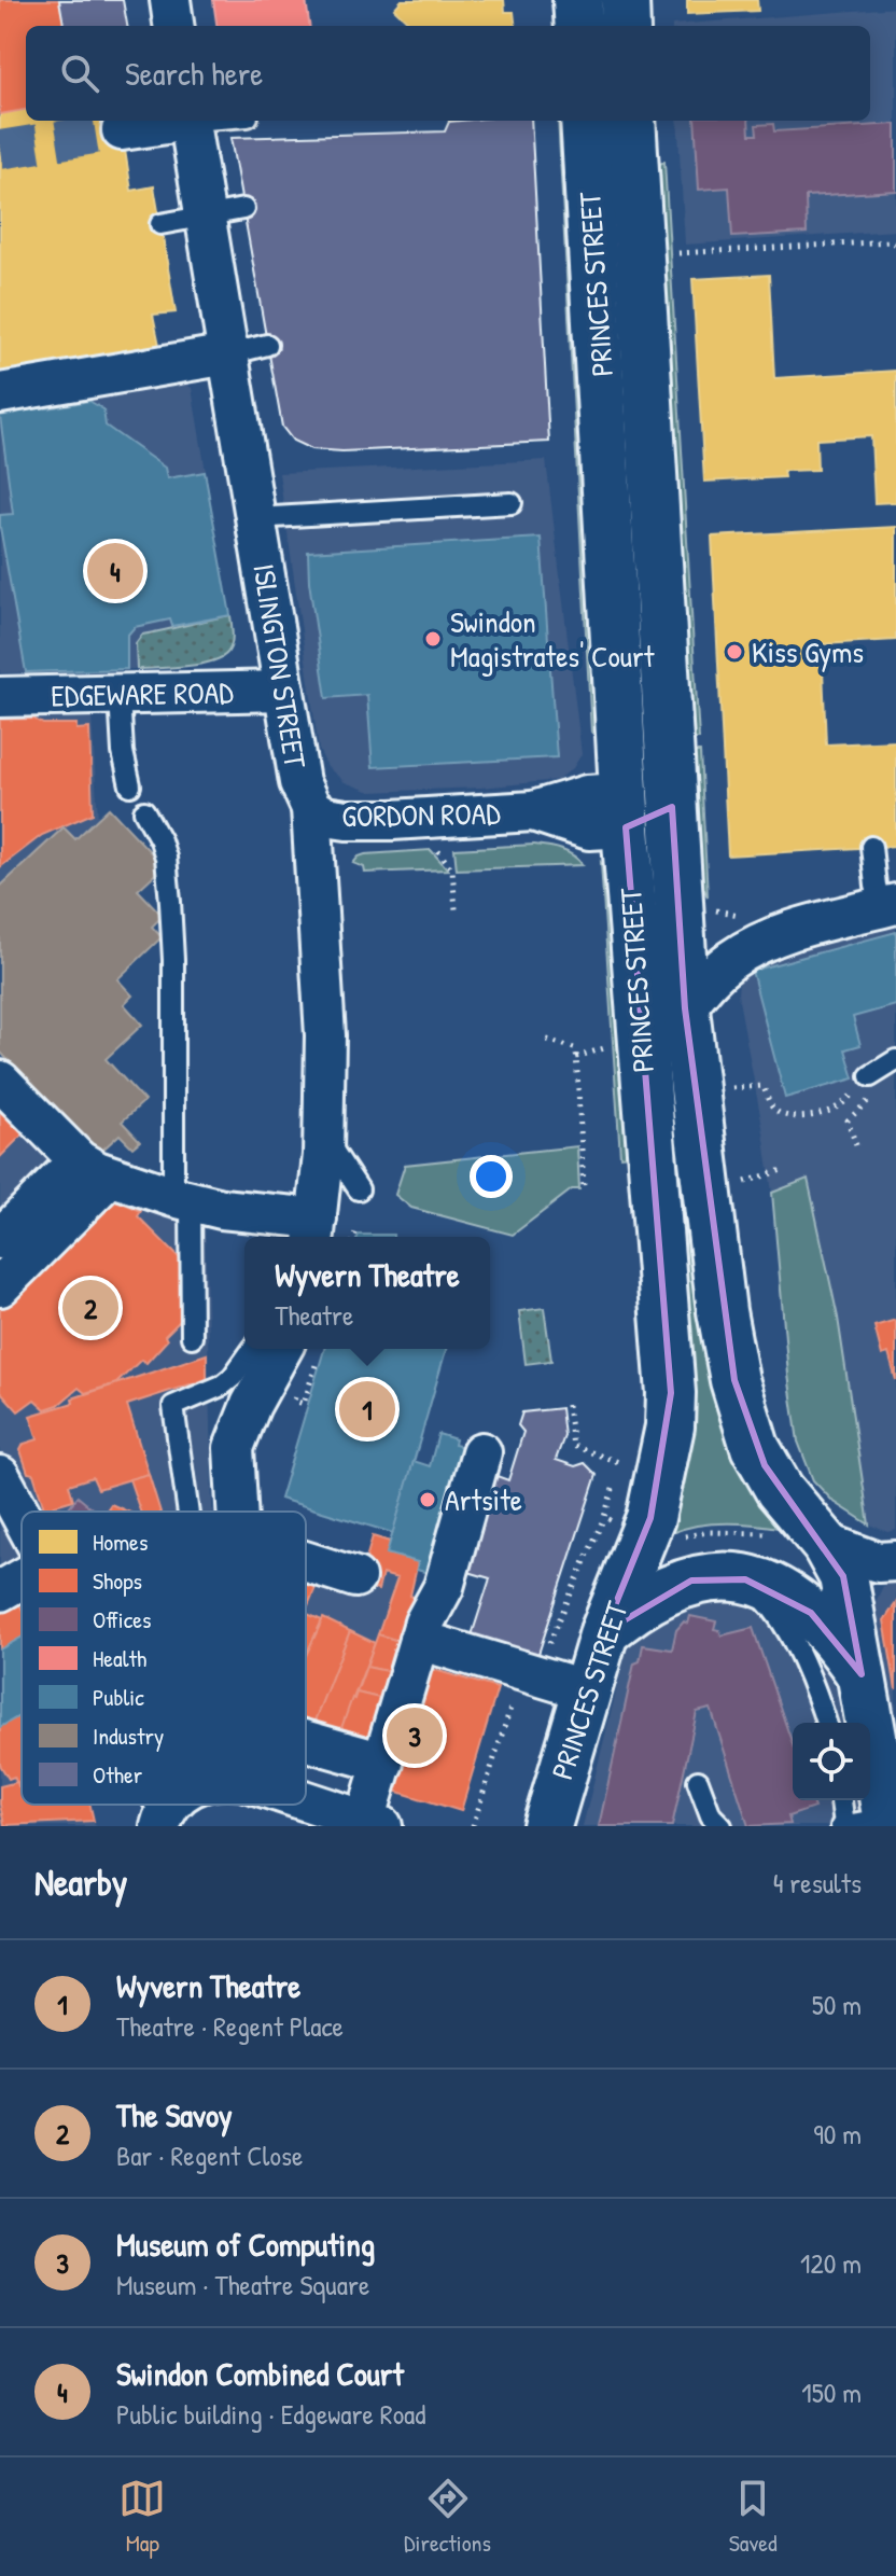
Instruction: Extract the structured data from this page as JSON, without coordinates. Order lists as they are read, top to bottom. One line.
{"streets":{"street":["PRINCES STREET","ISLINGTON STREET","EDGEWARE ROAD","GORDON ROAD"]},"crossings":[["PRINCES STREET","GORDON ROAD"],["ISLINGTON STREET","EDGEWARE ROAD"],["ISLINGTON STREET","GORDON ROAD"]],"places":["Swindon Magistrates' Court","Kiss Gyms","Artsite"],"legend":["Homes","Shops","Offices","Health","Public","Industry","Other"],"page":{"search":"Search here","pins":["4","2","1","3"],"popup":["Wyvern Theatre","Theatre"],"heading":["Nearby","4 results"],"list":[{"mark":"1","name":"Wyvern Theatre","note":"Theatre · Regent Place","value":"50 m"},{"mark":"2","name":"The Savoy","note":"Bar · Regent Close","value":"90 m"},{"mark":"3","name":"Museum of Computing","note":"Museum · Theatre Square","value":"120 m"},{"mark":"4","name":"Swindon Combined Court","note":"Public building · Edgeware Road","value":"150 m"}],"nav":["Map","Directions","Saved"]}}
